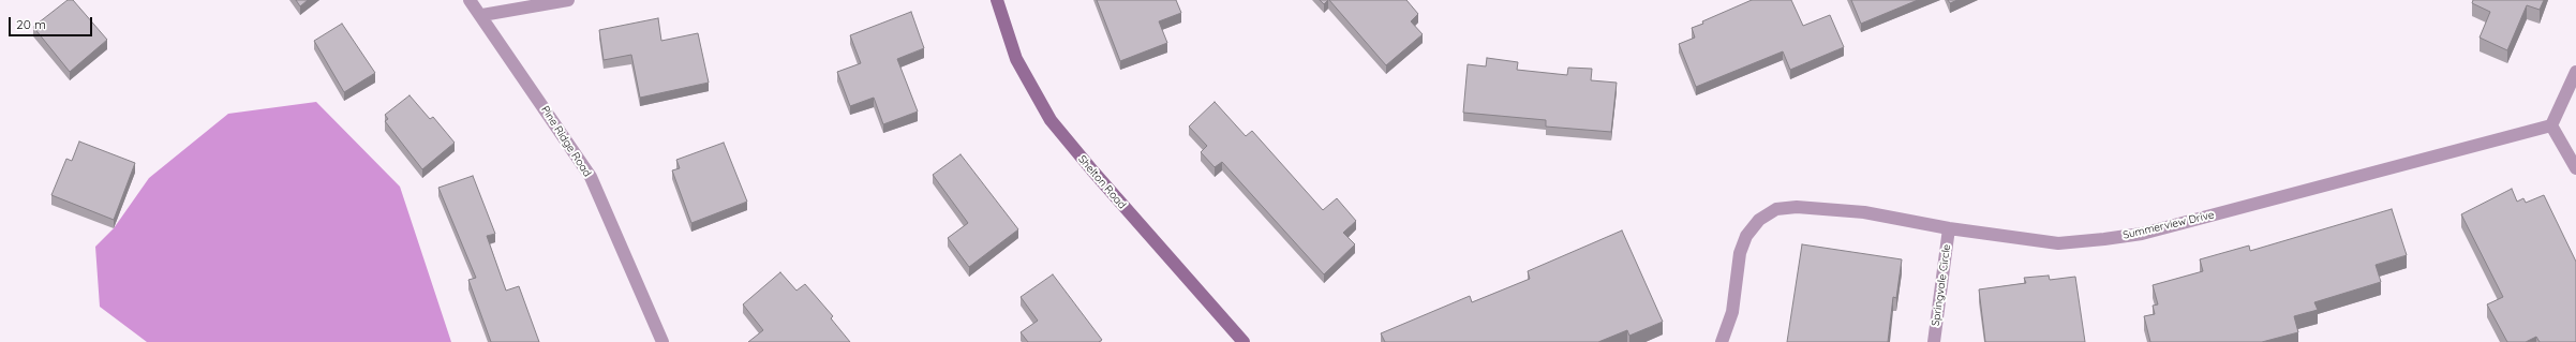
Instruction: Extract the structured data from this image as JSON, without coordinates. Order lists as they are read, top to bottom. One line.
{"streets":{"street":["Pine Ridge Road","Shelton Road","Summerview Drive","Springvale Circle"]},"crossings":[["Summerview Drive","Springvale Circle"]],"scale_bar":"20 m"}
